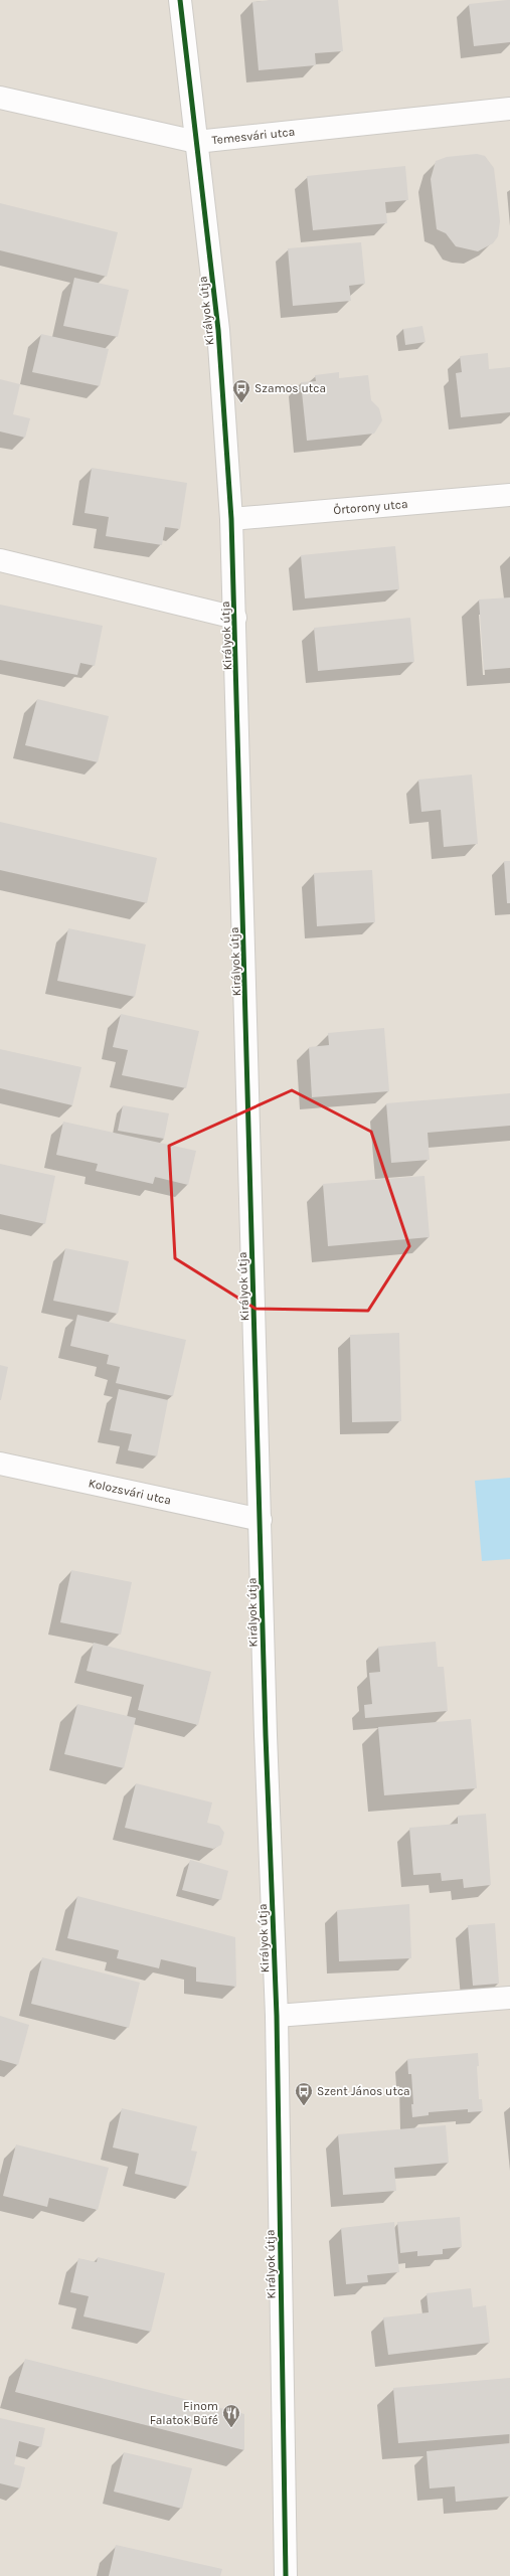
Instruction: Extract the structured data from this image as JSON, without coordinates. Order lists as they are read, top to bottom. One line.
{"streets":{"street":["Temesvári utca","Királyok útja","Őrtorony utca","Kolozsvári utca"]},"crossings":[["Temesvári utca","Királyok útja"],["Királyok útja","Őrtorony utca"],["Királyok útja","Kolozsvári utca"]],"places":{"bus stop":["Szamos utca","Szent János utca"],"restaurant":["Finom Falatok Büfé"]}}
